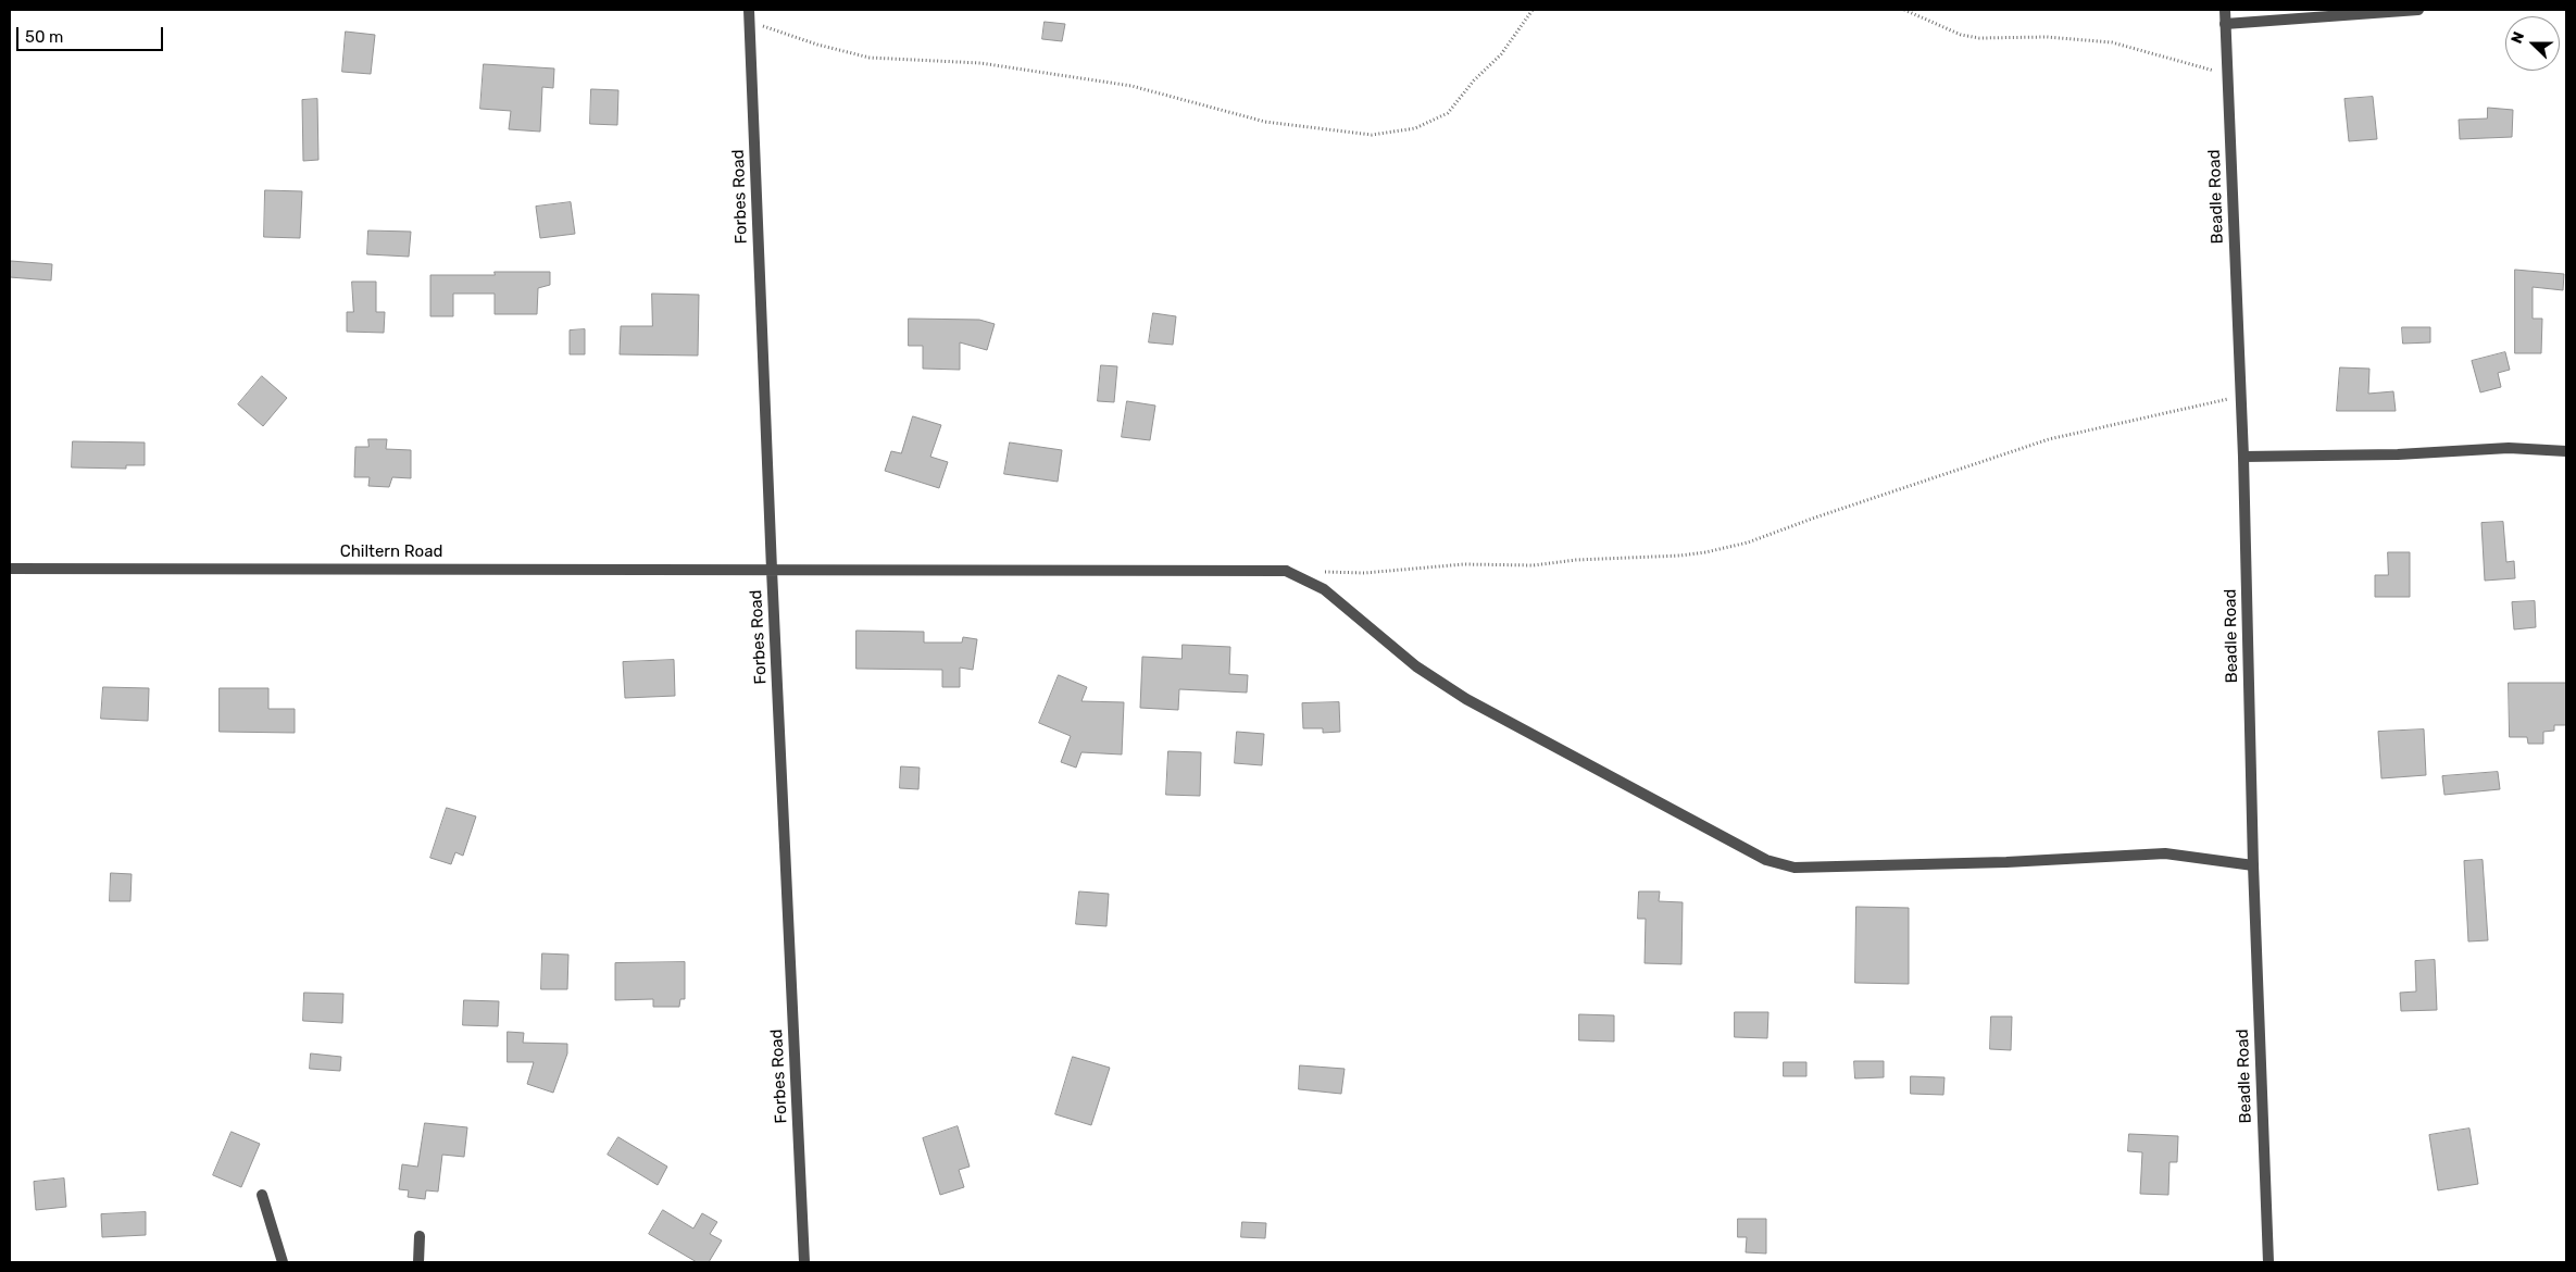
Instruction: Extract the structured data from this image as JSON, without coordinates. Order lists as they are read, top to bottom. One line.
{"streets":{"street":["Forbes Road","Beadle Road","Chiltern Road"]},"crossings":[["Forbes Road","Chiltern Road"],["Beadle Road","Chiltern Road"]],"scale_bar":"50 m","north":"left"}
